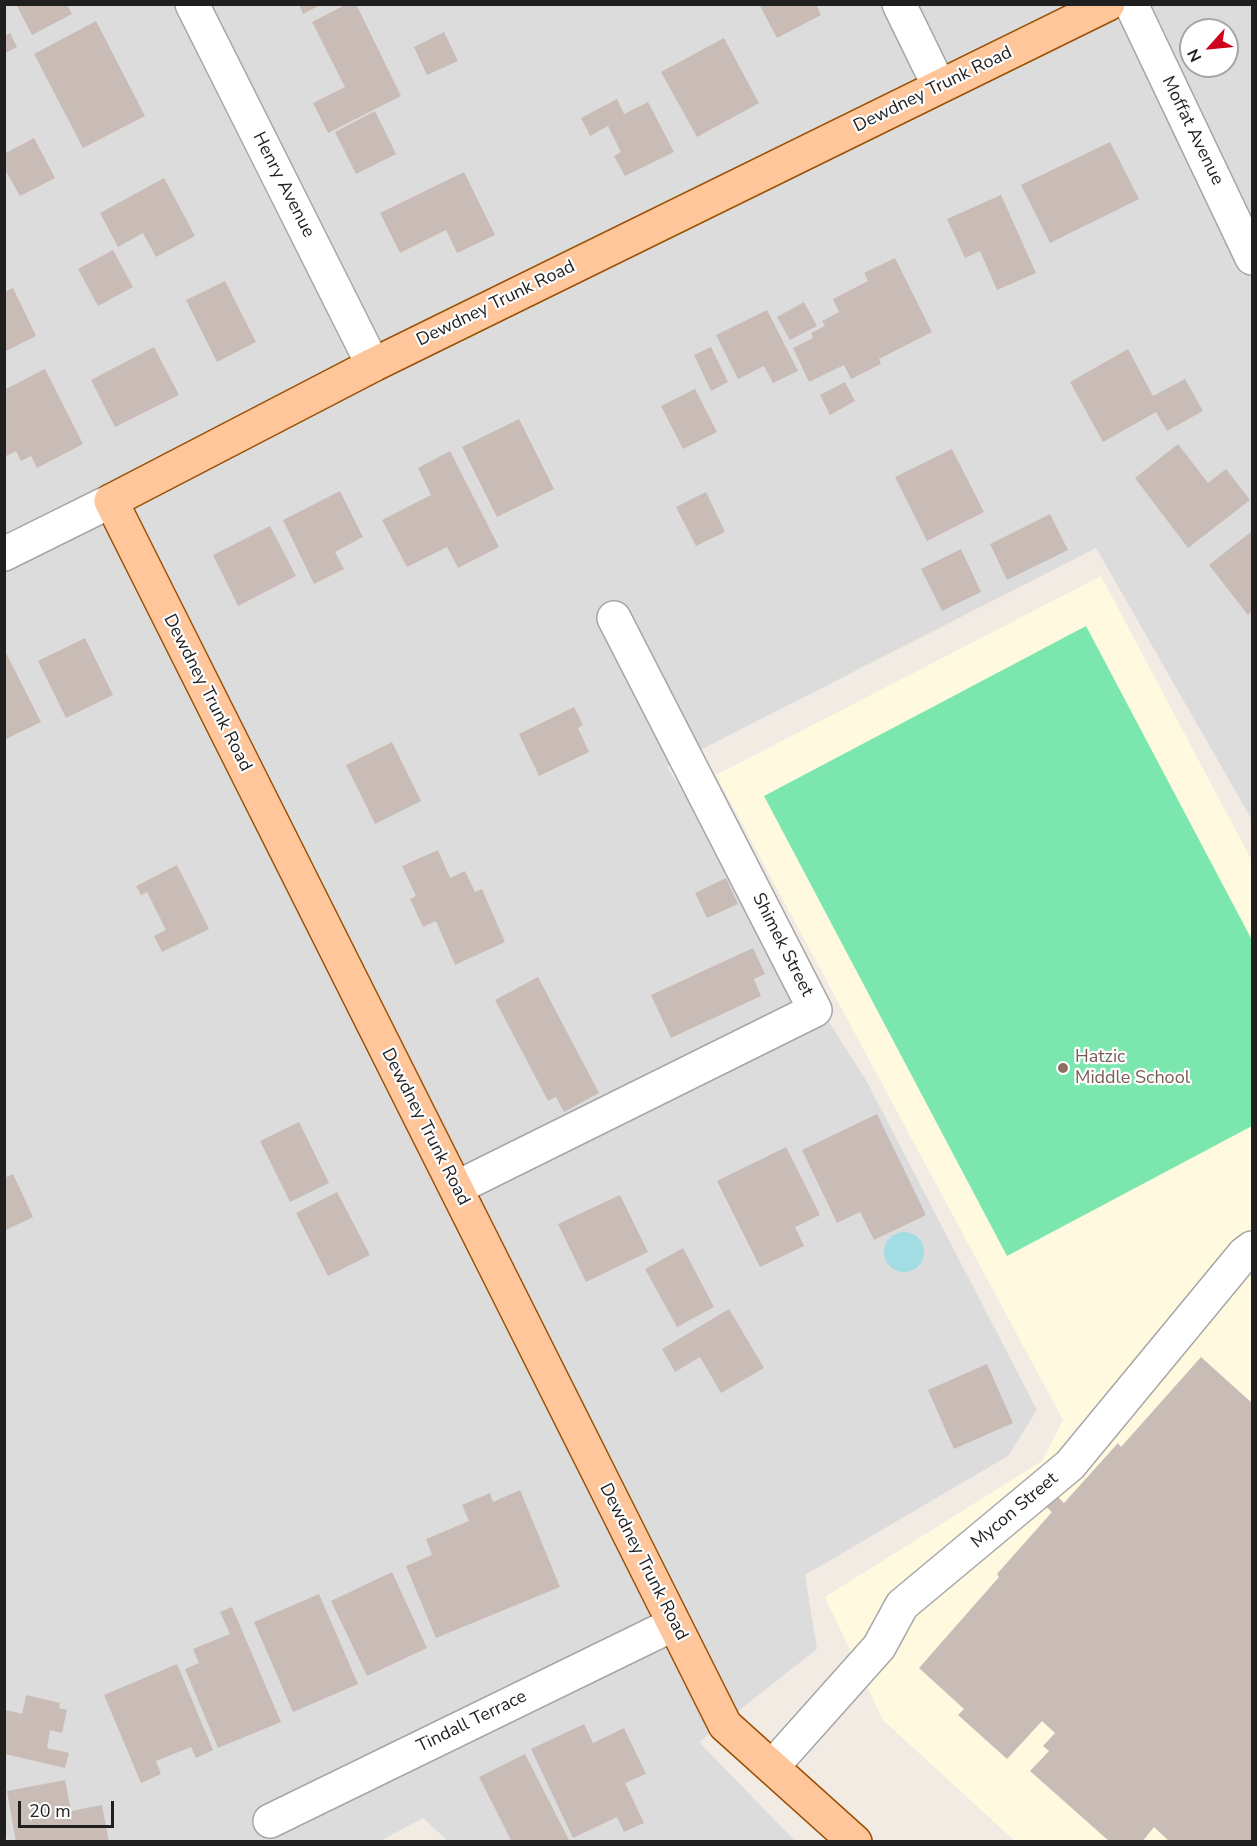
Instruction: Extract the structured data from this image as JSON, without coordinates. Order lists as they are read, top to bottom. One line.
{"streets":{"main road":["Dewdney Trunk Road"],"street":["Moffat Avenue","Henry Avenue","Shimek Street","Mycon Street","Tindall Terrace"]},"crossings":[["Dewdney Trunk Road","Henry Avenue"],["Dewdney Trunk Road","Shimek Street"],["Dewdney Trunk Road","Mycon Street"],["Dewdney Trunk Road","Tindall Terrace"]],"places":["Hatzic Middle School"],"scale_bar":"20 m","north":"bottom left"}
